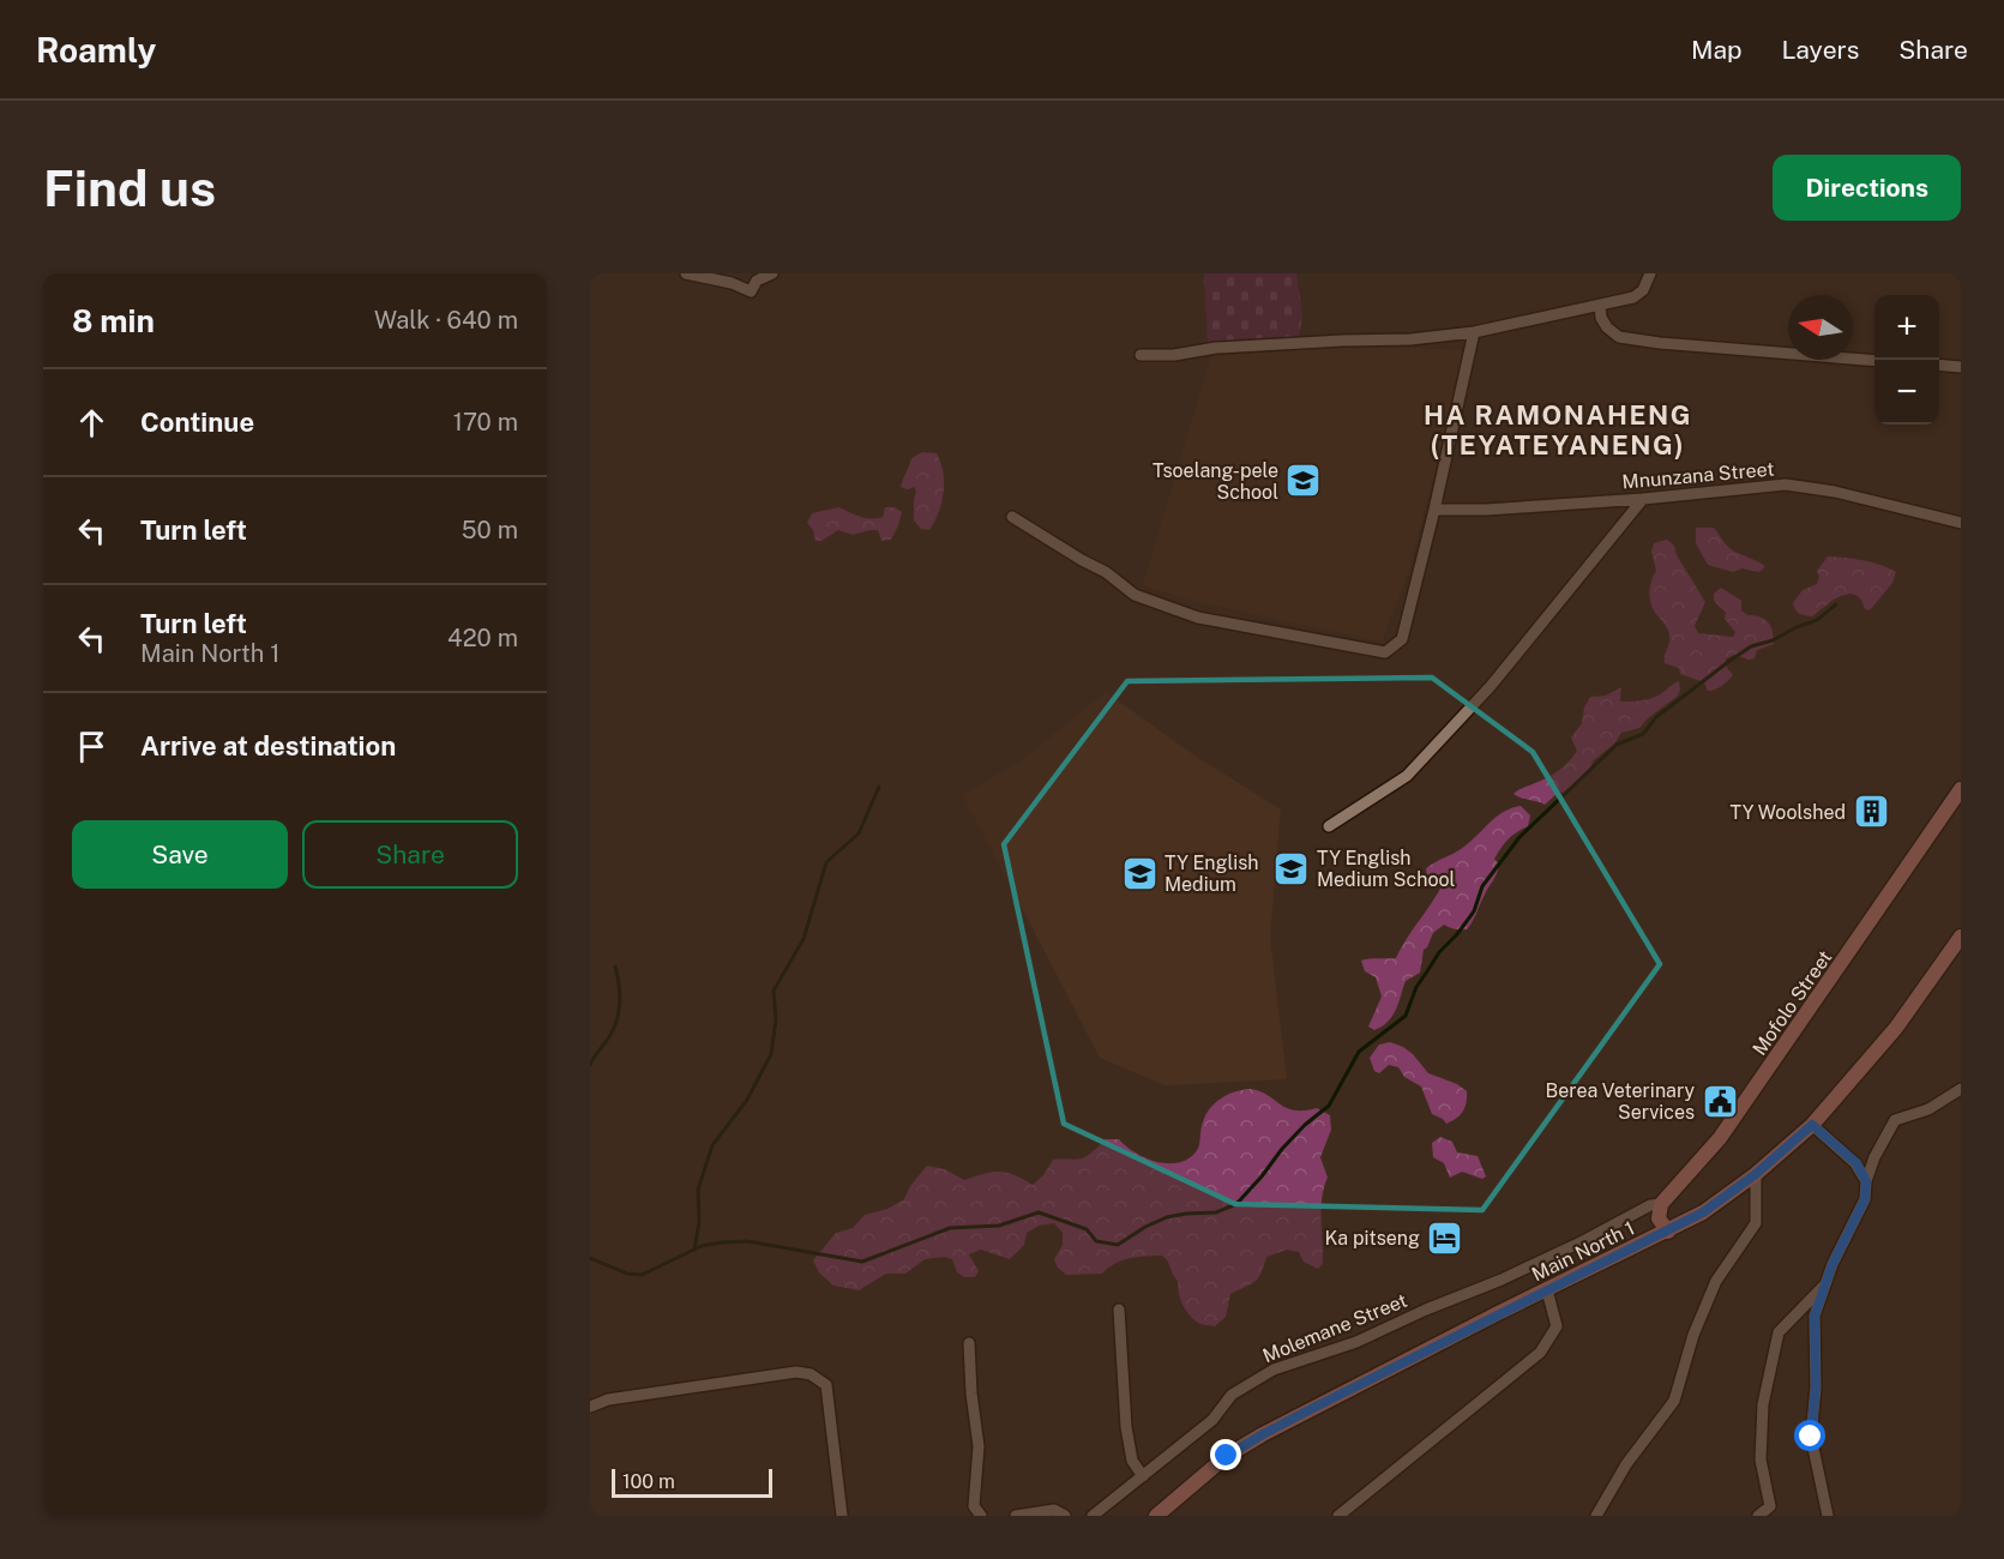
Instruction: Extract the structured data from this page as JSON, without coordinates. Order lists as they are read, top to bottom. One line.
{"streets":{"main road":["Mofolo Street","Main North 1"],"street":["Mnunzana Street","Molemane Street"]},"crossings":[["Mofolo Street","Molemane Street"]],"districts":["HA RAMONAHENG (TEYATEYANENG)"],"places":{"school or university":["Tsoelang-pele School","TY English Medium School","TY English Medium"],"building":["TY Woolshed"],"public building":["Berea Veterinary Services"],"hotel":["Ka pitseng"]},"scale_bar":"100 m","north":"left","page":{"header":"Roamly","nav":["Map","Layers","Share"],"buttons":["Directions",["Save","Share"]],"title":"Find us","heading":["8 min","Walk · 640 m"],"map_buttons":["+","−"],"list":[["Continue","170 m"],["Turn left","50 m"],["Turn left","Main North 1","420 m"],"Arrive at destination"],"scale":"100 m"}}
